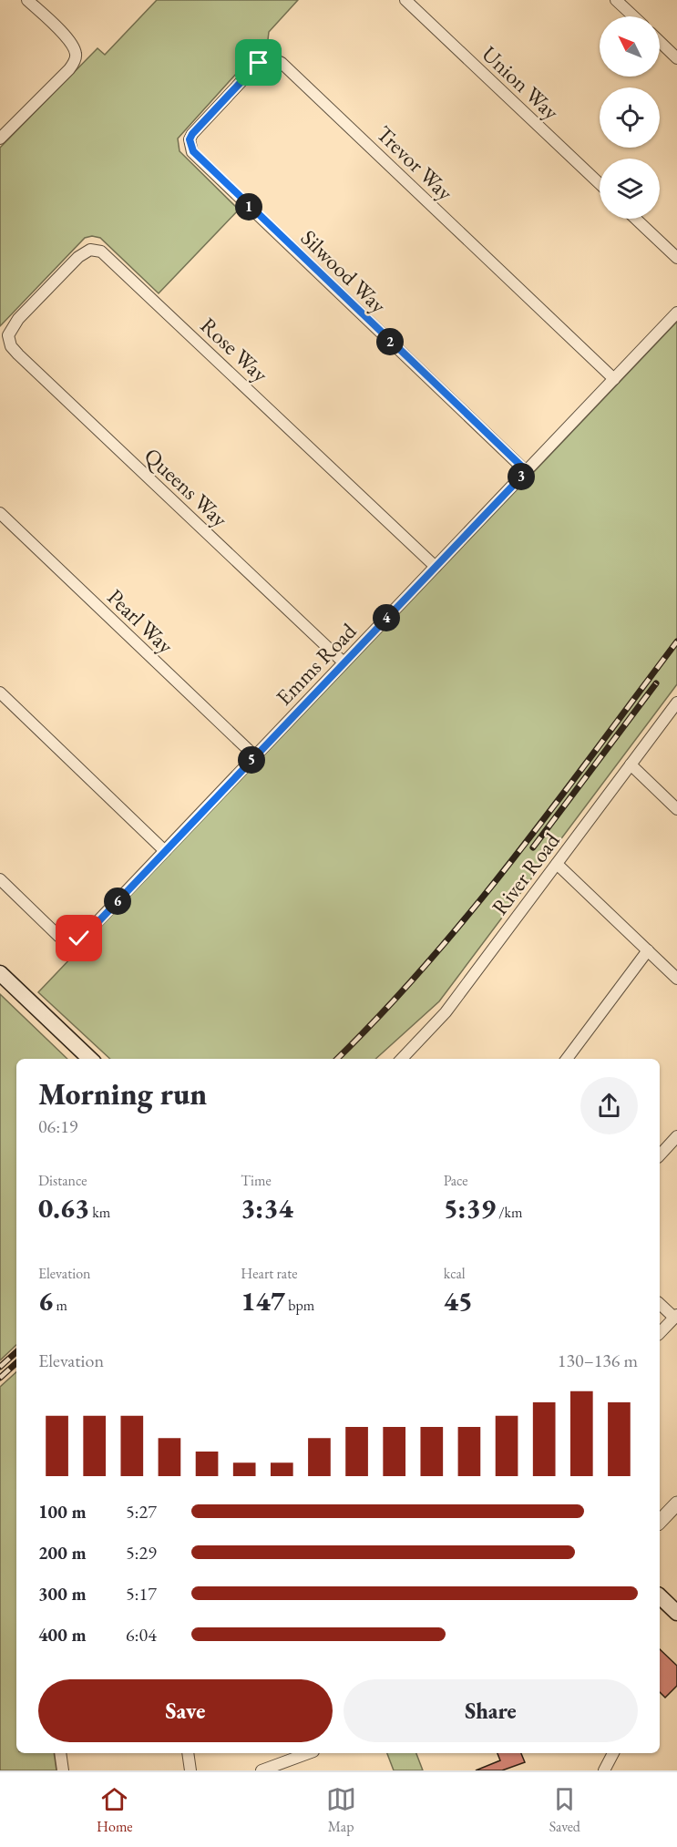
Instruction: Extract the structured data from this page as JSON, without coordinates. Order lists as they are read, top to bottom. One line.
{"streets":{"street":["Union Way","Trevor Way","Silwood Way","Rose Way","Queens Way","Pearl Way","Emms Road","River Road"]},"crossings":[["Trevor Way","Silwood Way"],["Trevor Way","Emms Road"],["Silwood Way","Emms Road"],["Rose Way","Queens Way"],["Rose Way","Emms Road"],["Queens Way","Emms Road"],["Pearl Way","Emms Road"]],"north":"top left","page":{"pins":["1","2","3","4","5","6"],"heading":["Morning run","06:19"],"stats":[["Distance","0.63 km"],["Time","3:34"],["Pace","5:39 /km"],["Elevation","6 m"],["Heart rate","147 bpm"],["kcal","45"]],"chart":["Elevation","130–136 m"],"list":[{"name":"100 m","note":"5:27"},{"name":"200 m","note":"5:29"},{"name":"300 m","note":"5:17"},{"name":"400 m","note":"6:04"}],"buttons":["Save","Share"],"tabs":["Home","Map","Saved"]}}
